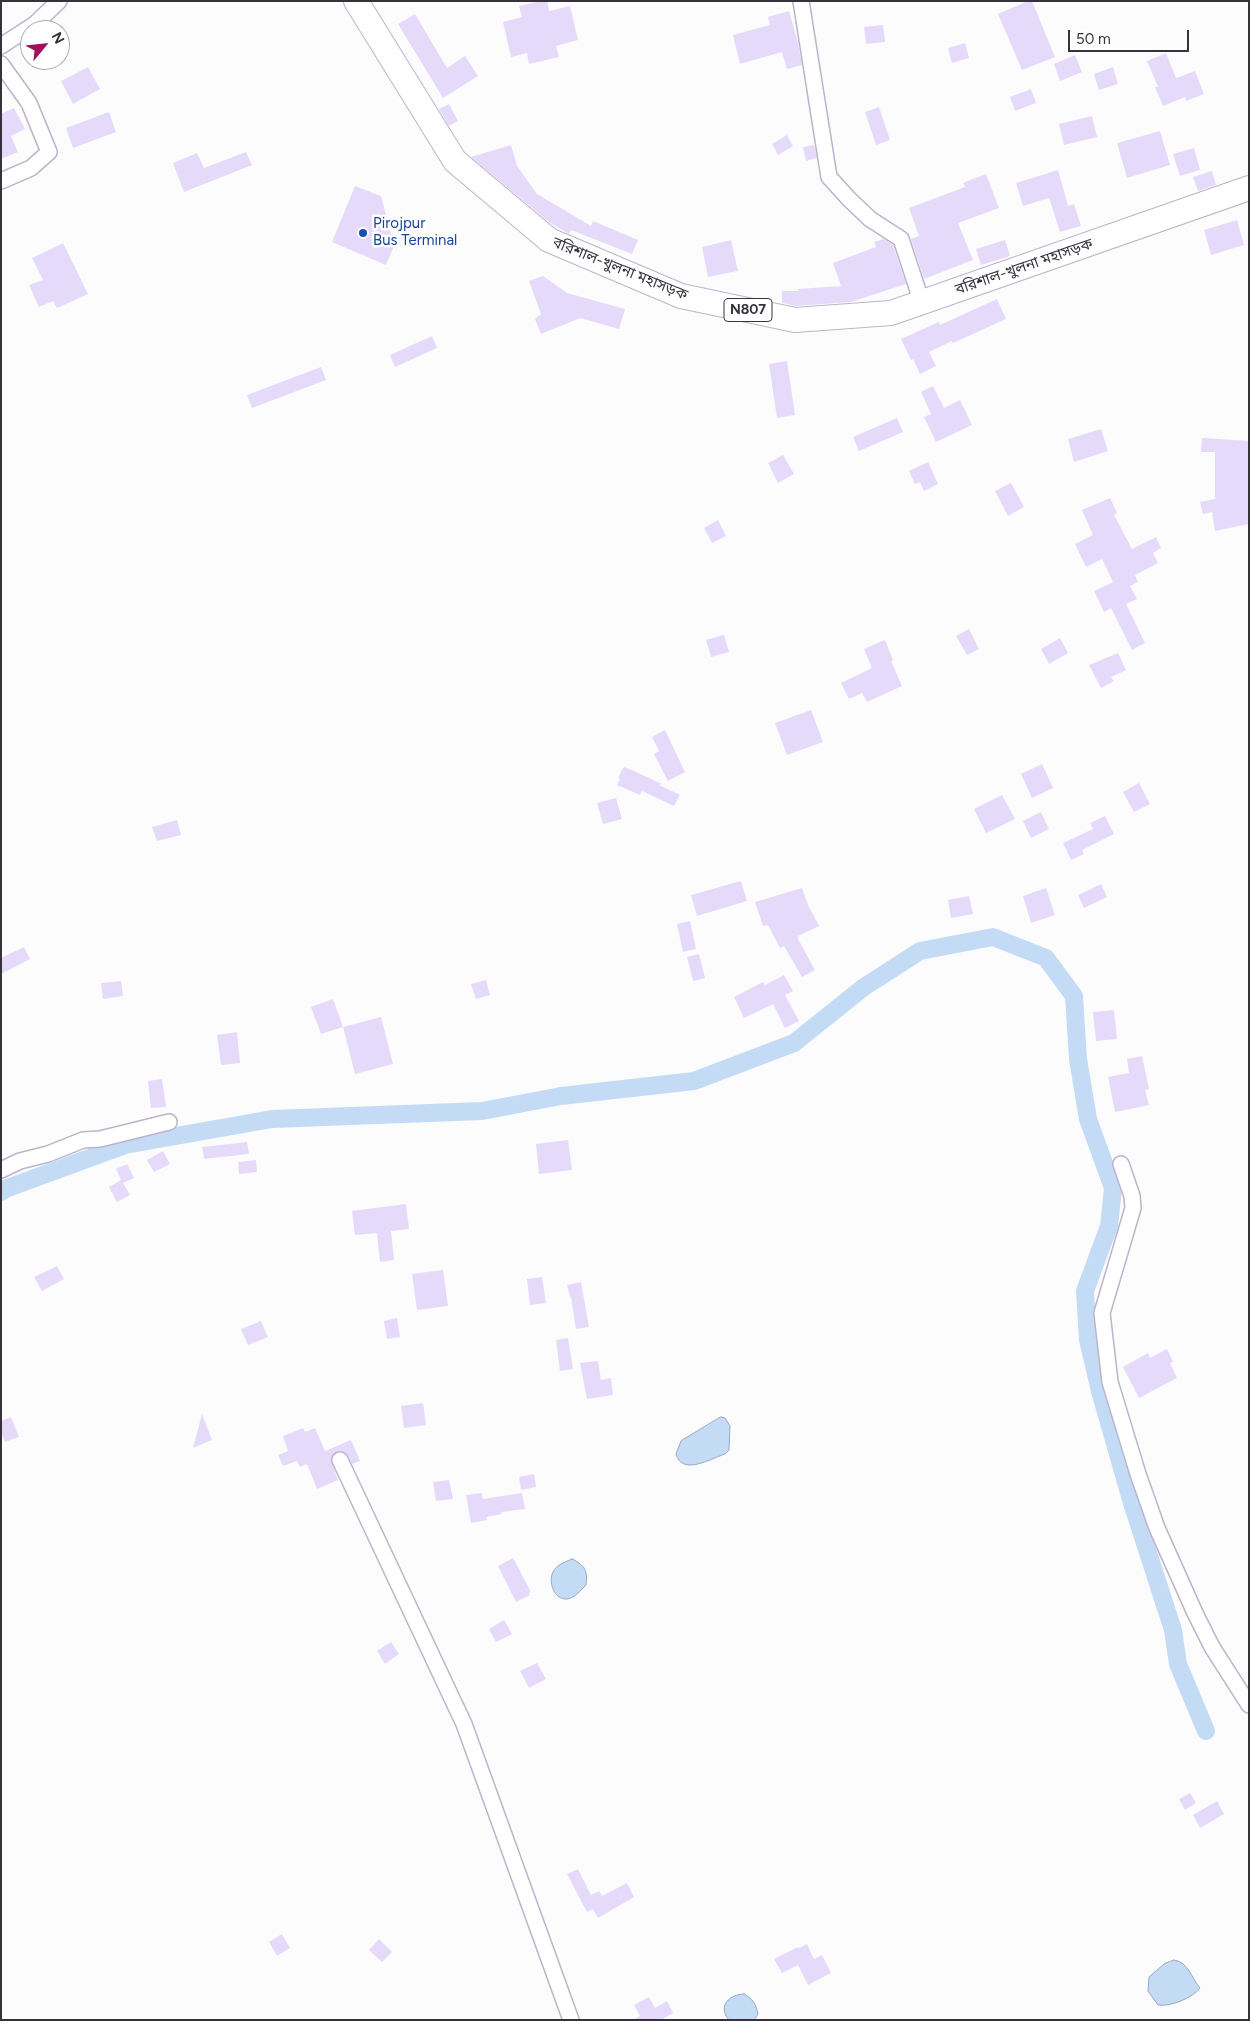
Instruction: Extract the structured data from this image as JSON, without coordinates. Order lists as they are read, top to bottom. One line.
{"streets":{"highway":["বরিশাল-খুলনা মহাসড়ক","N807"]},"places":["Pirojpur Bus Terminal"],"scale_bar":"50 m","north":"top right"}
